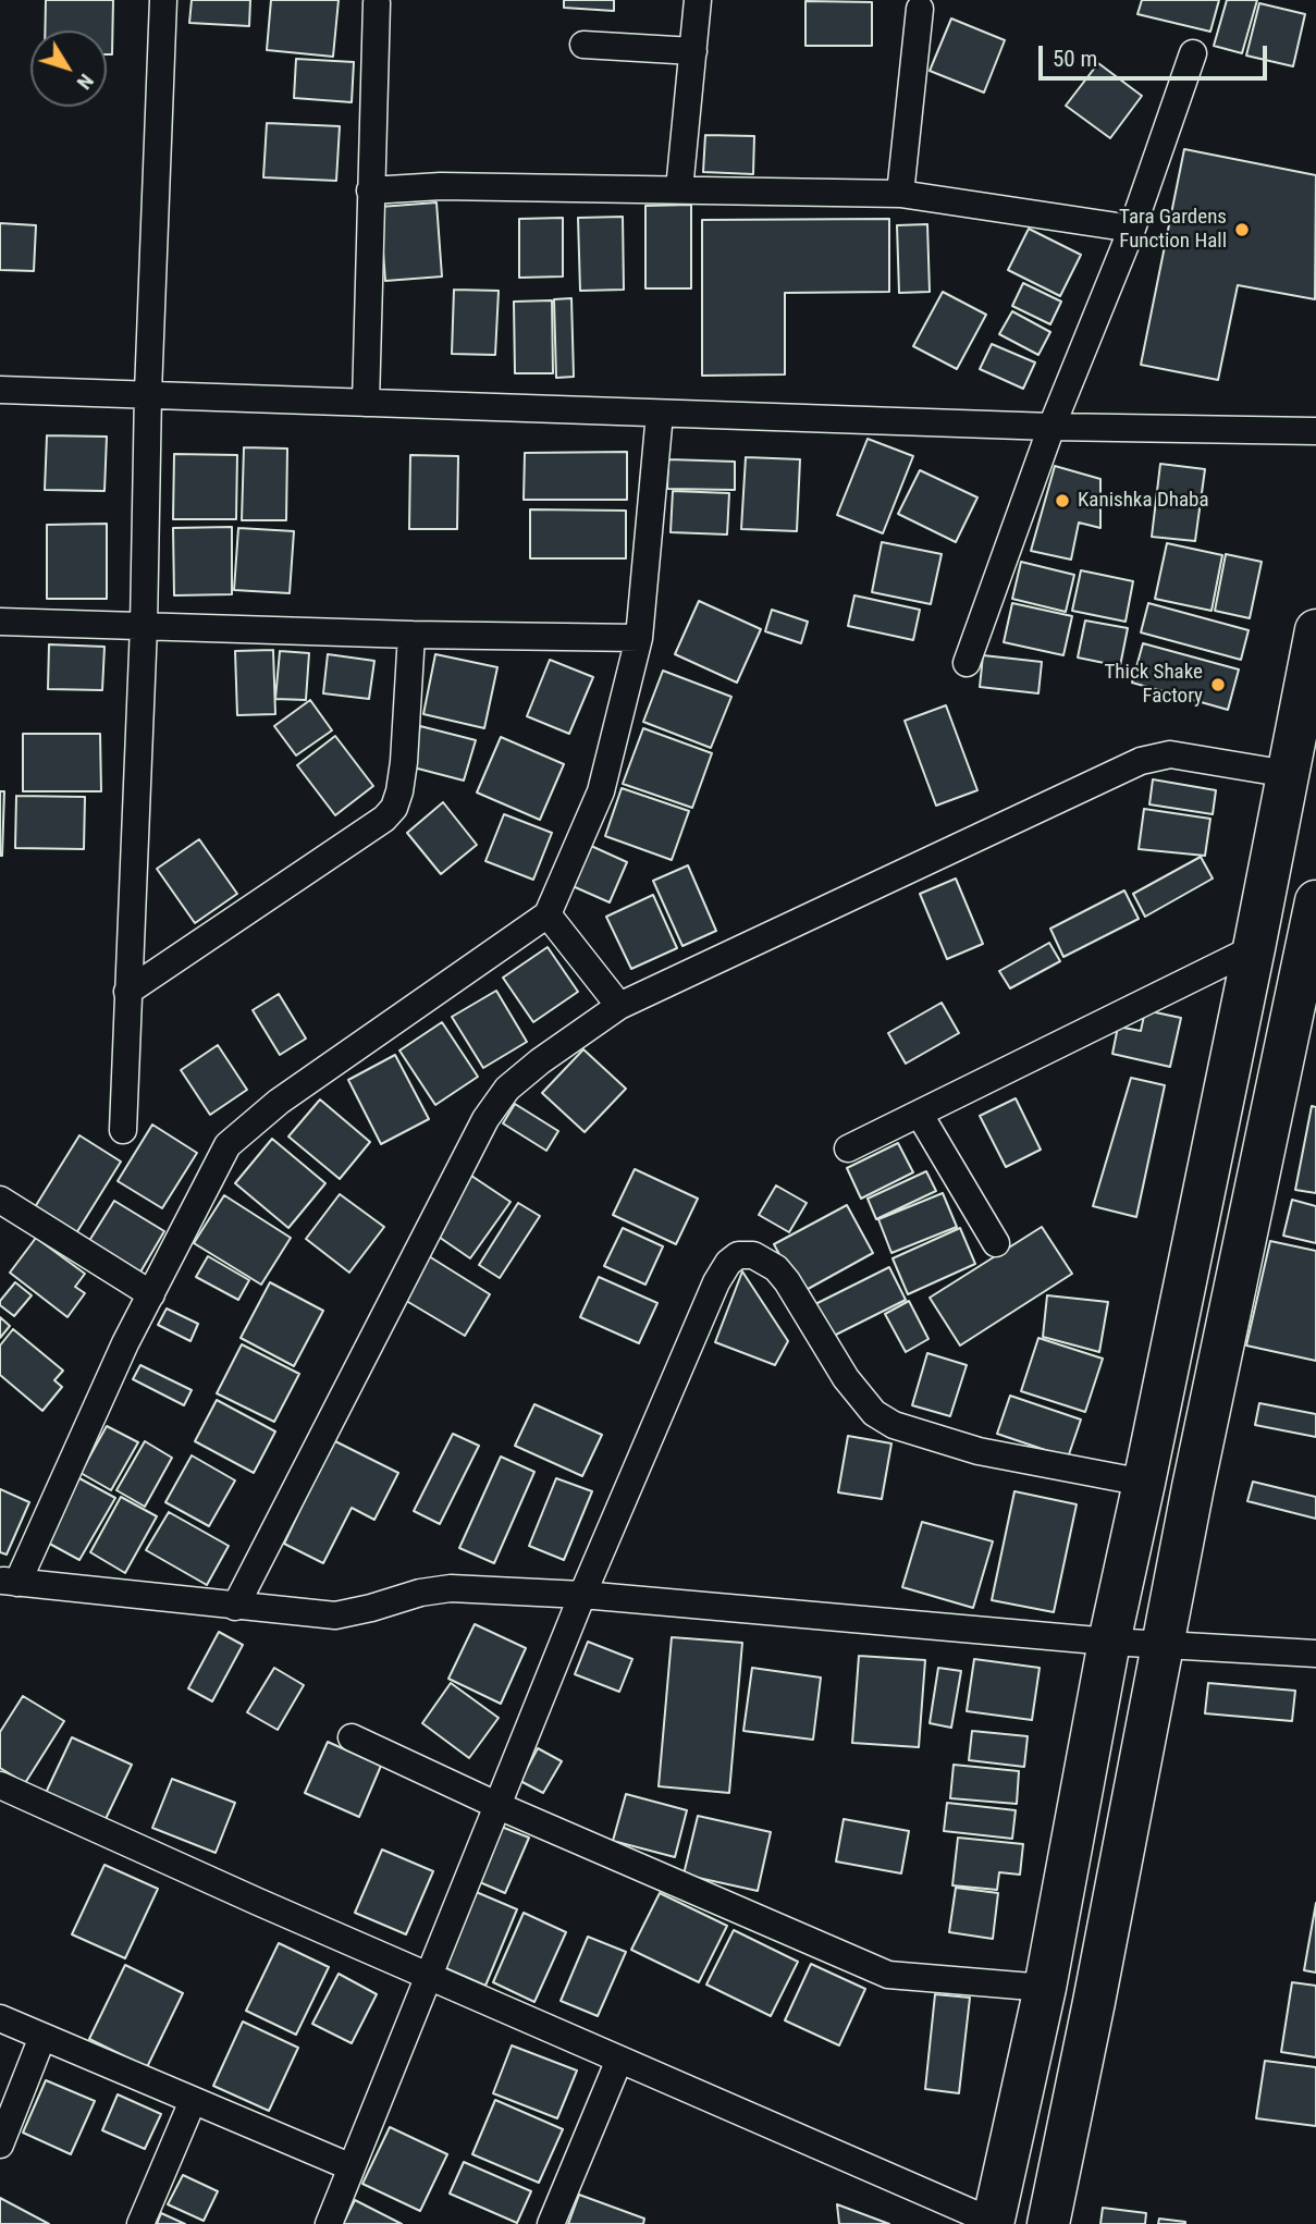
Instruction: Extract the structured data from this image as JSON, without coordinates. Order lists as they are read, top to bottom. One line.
{"places":["Tara Gardens Function Hall","Kanishka Dhaba","Thick Shake Factory"],"scale_bar":"50 m","north":"bottom right"}
